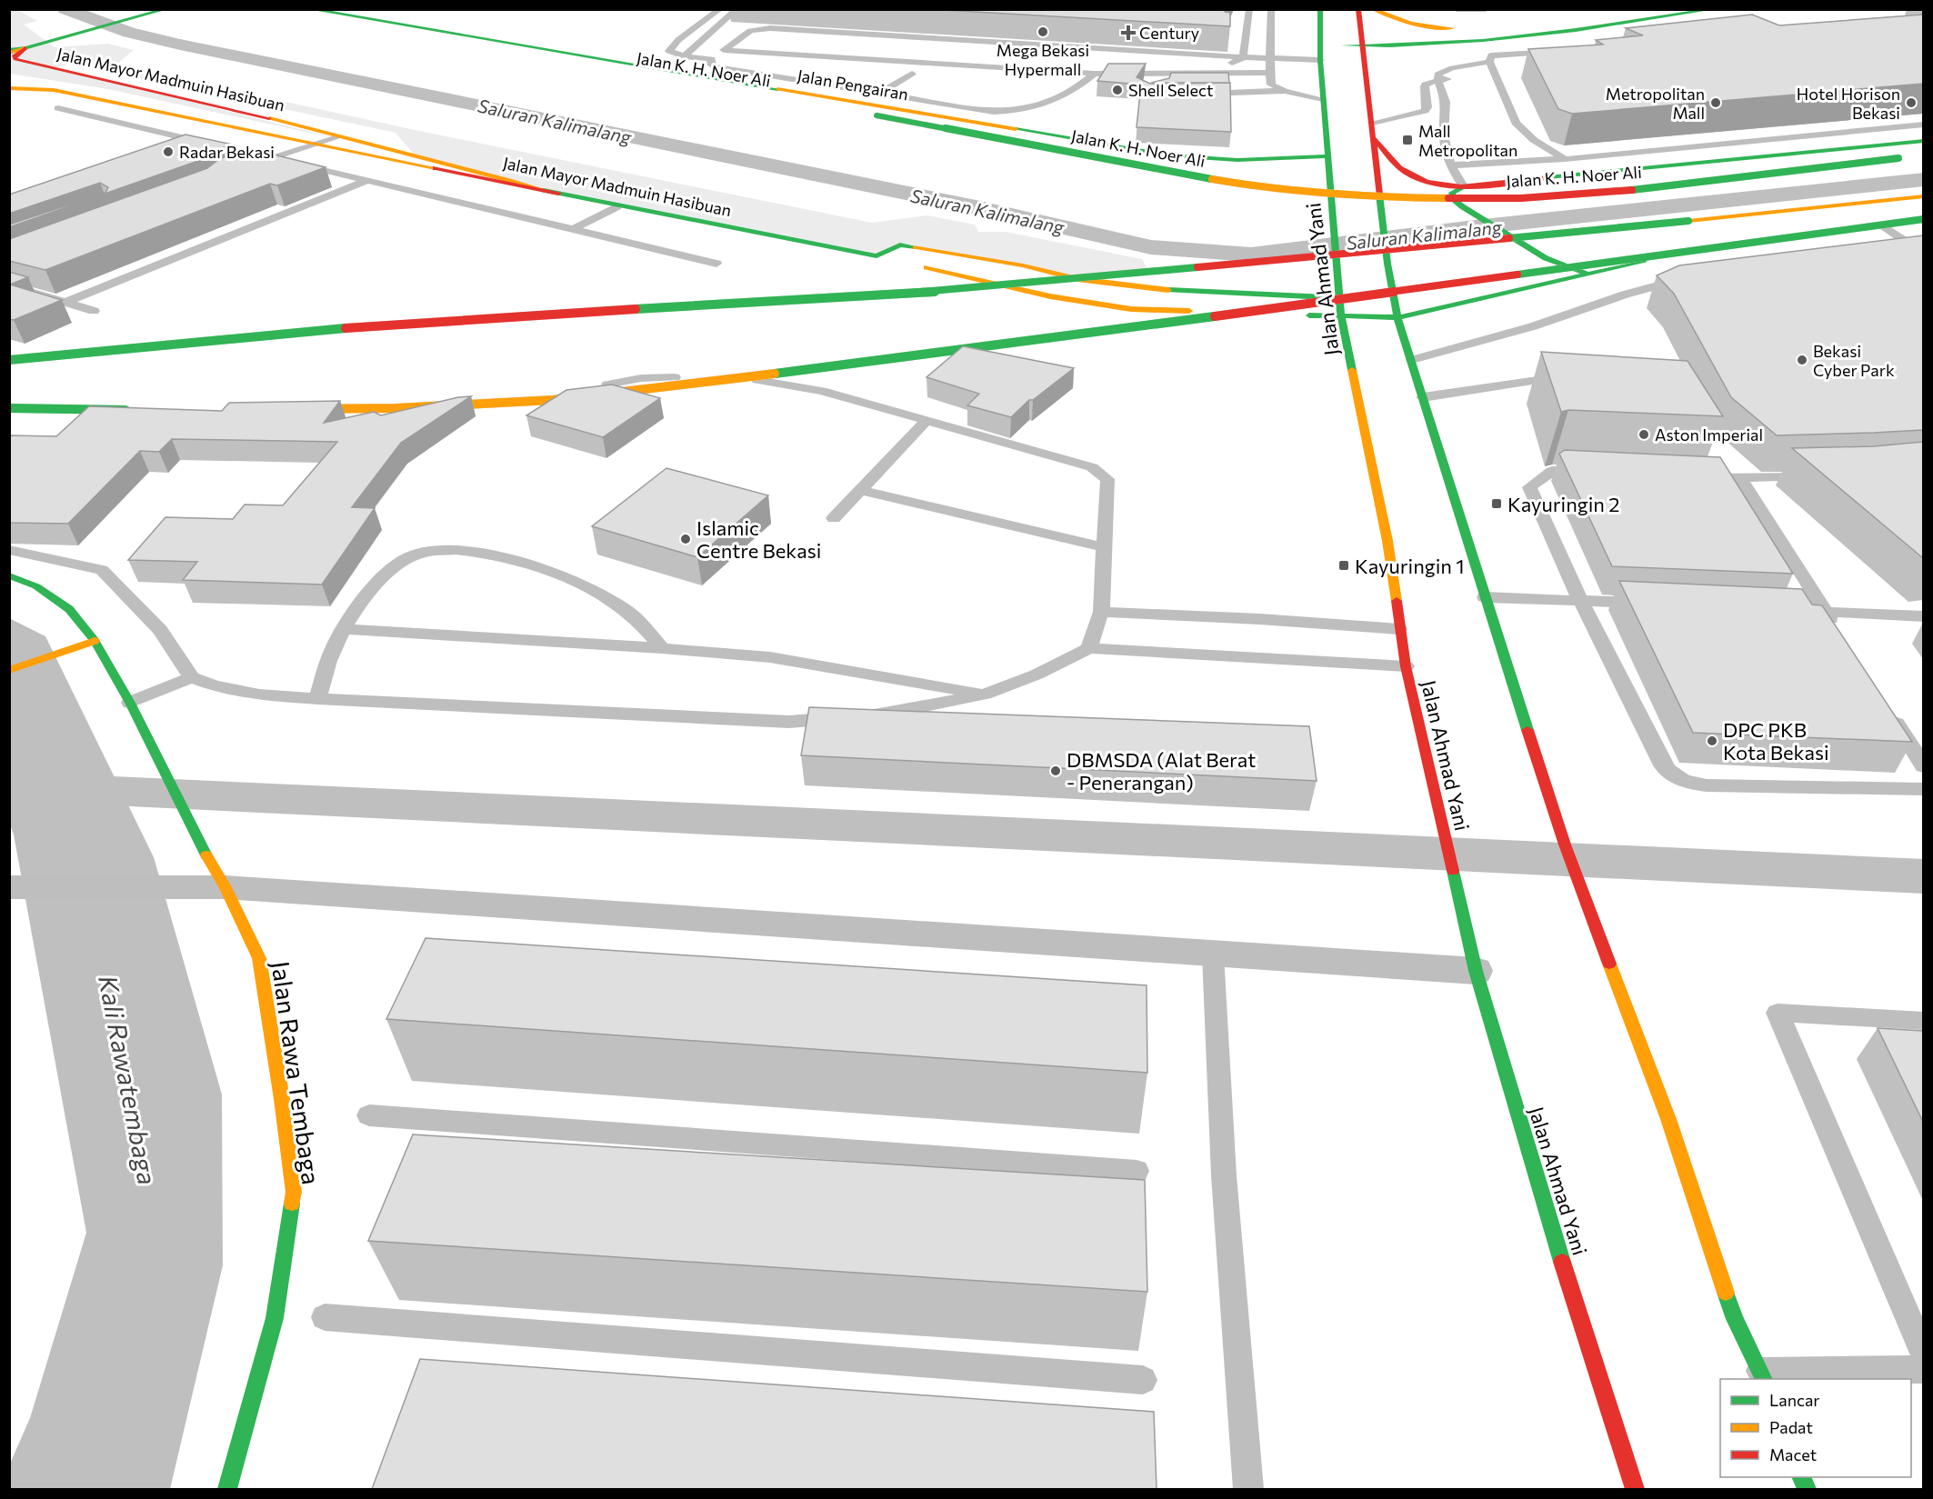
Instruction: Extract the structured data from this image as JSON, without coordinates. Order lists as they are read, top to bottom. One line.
{"streets":{"main road":["Jalan K. H. Noer Ali","Jalan Mayor Madmuin Hasibuan","Jalan Pengairan","Jalan Ahmad Yani","Jalan Rawa Tembaga"]},"crossings":[["Jalan K. H. Noer Ali","Jalan Pengairan"],["Jalan Pengairan","Jalan Ahmad Yani"]],"water":["Saluran Kalimalang","Kali Rawatembaga"],"places":{"other":["Mega Bekasi Hypermall","Shell Select","Metropolitan Mall","Hotel Horison Bekasi","Radar Bekasi","Bekasi Cyber Park","Aston Imperial","Islamic Centre Bekasi","DPC PKB Kota Bekasi","DBMSDA (Alat Berat - Penerangan)"],"health":["Century"],"transit":["Mall Metropolitan","Kayuringin 2","Kayuringin 1"]},"legend":["Lancar","Padat","Macet"]}
